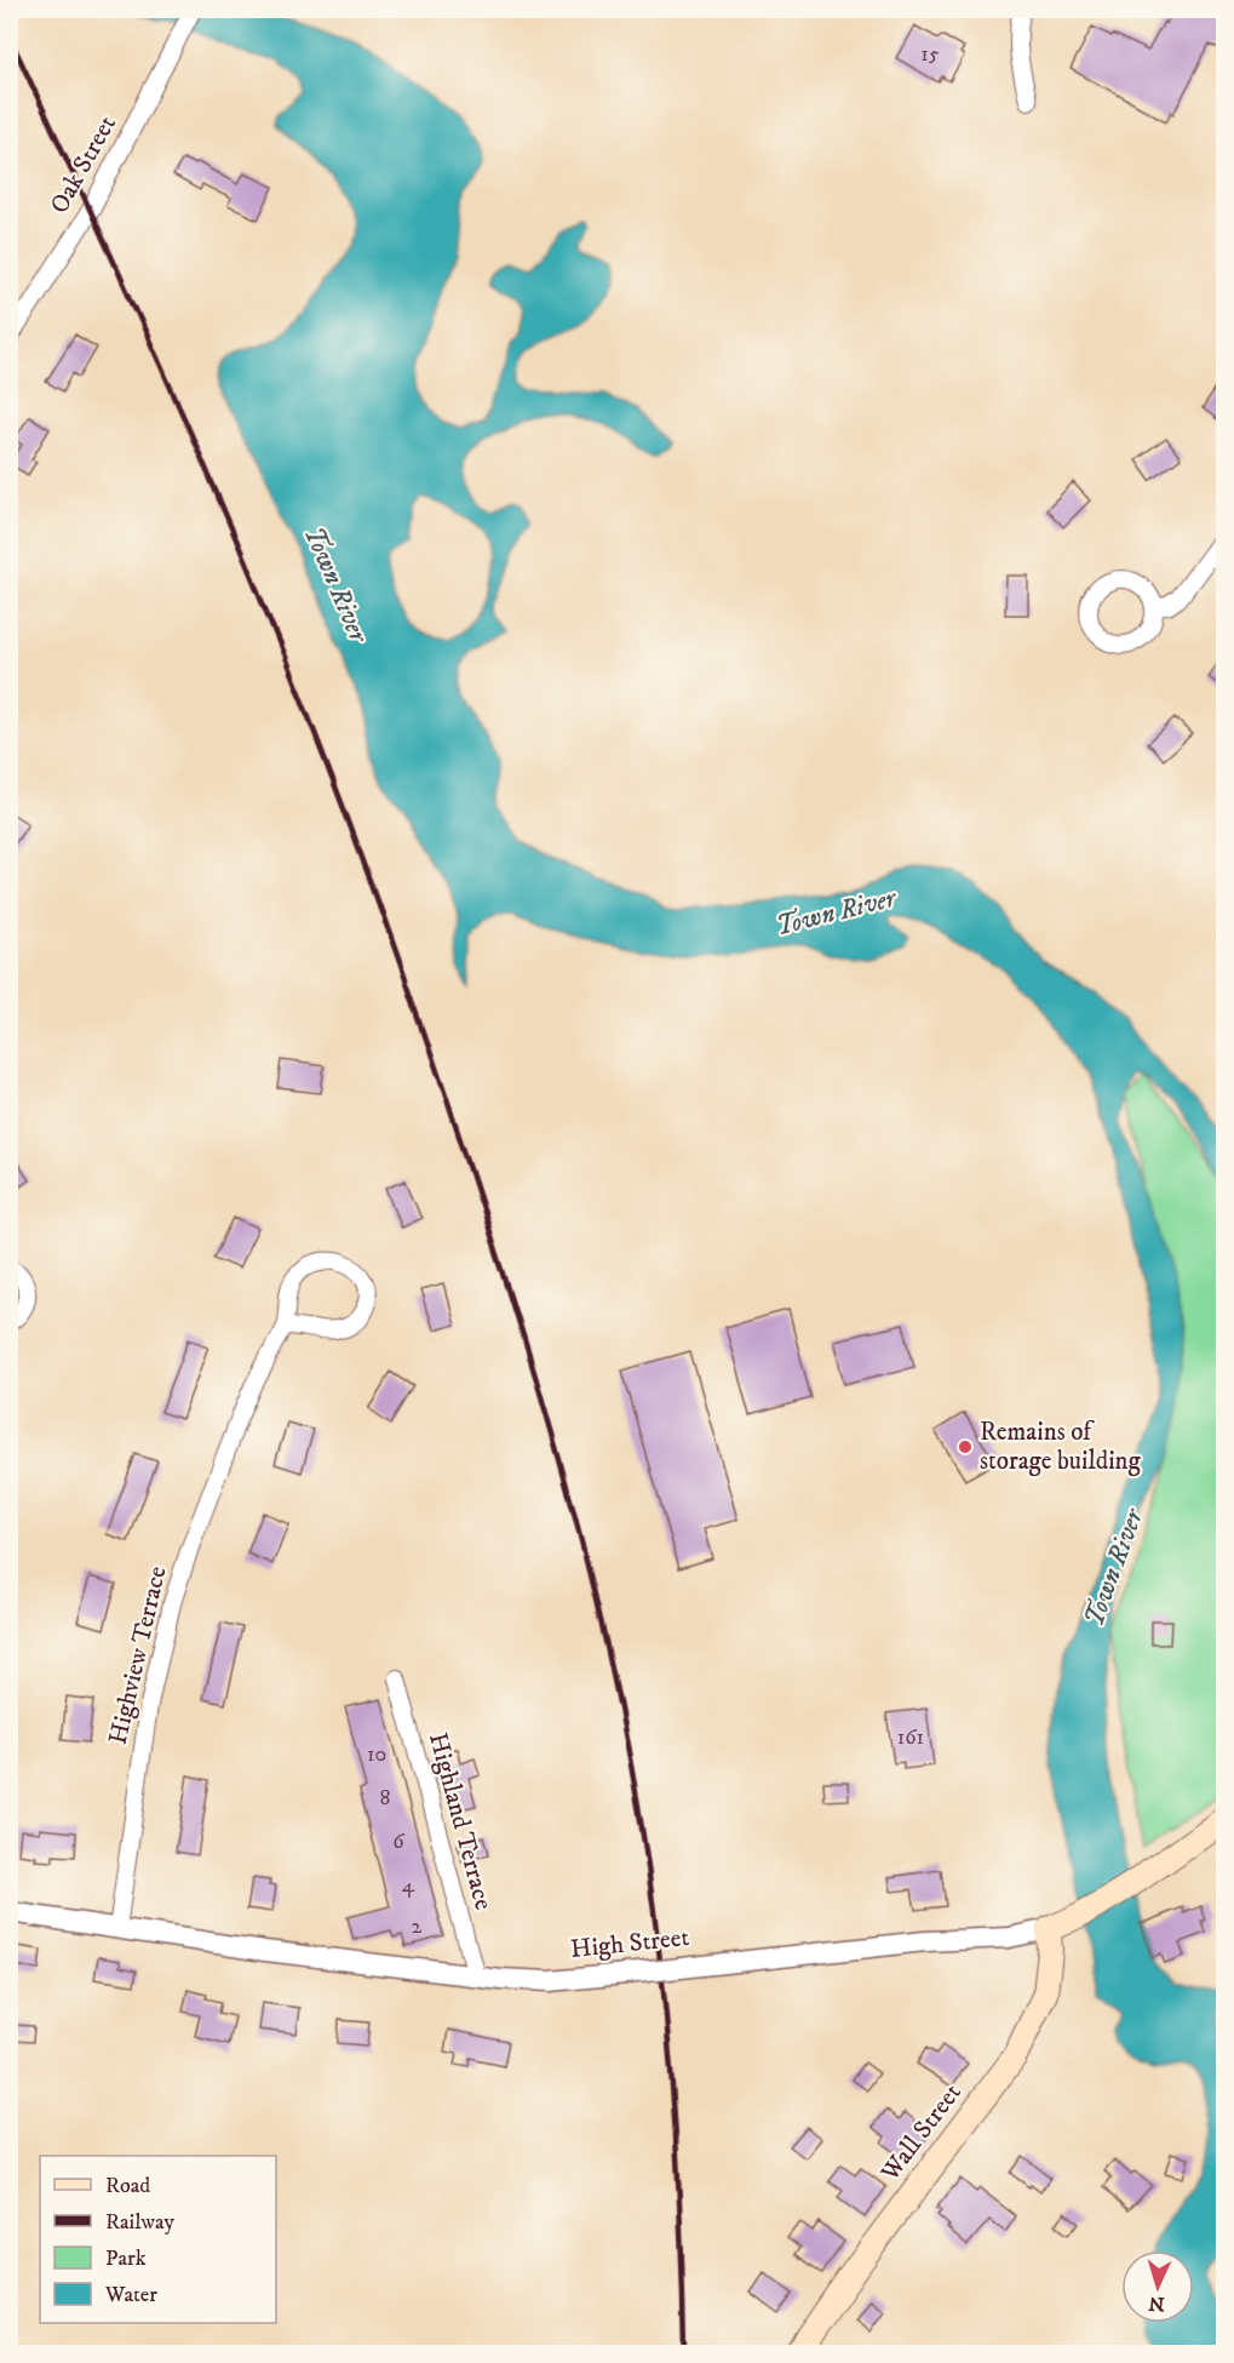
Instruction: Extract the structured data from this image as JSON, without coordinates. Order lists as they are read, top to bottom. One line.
{"streets":{"main road":["High Street","Wall Street"],"street":["Oak Street","Highview Terrace","Highland Terrace"]},"crossings":[["Highview Terrace","High Street"],["Highland Terrace","High Street"],["High Street","Wall Street"]],"water":["Town River"],"places":["Remains of storage building"],"house_numbers":["15","161","10","8","6","4","2"],"legend":["Road","Railway","Park","Water"],"north":"bottom"}
